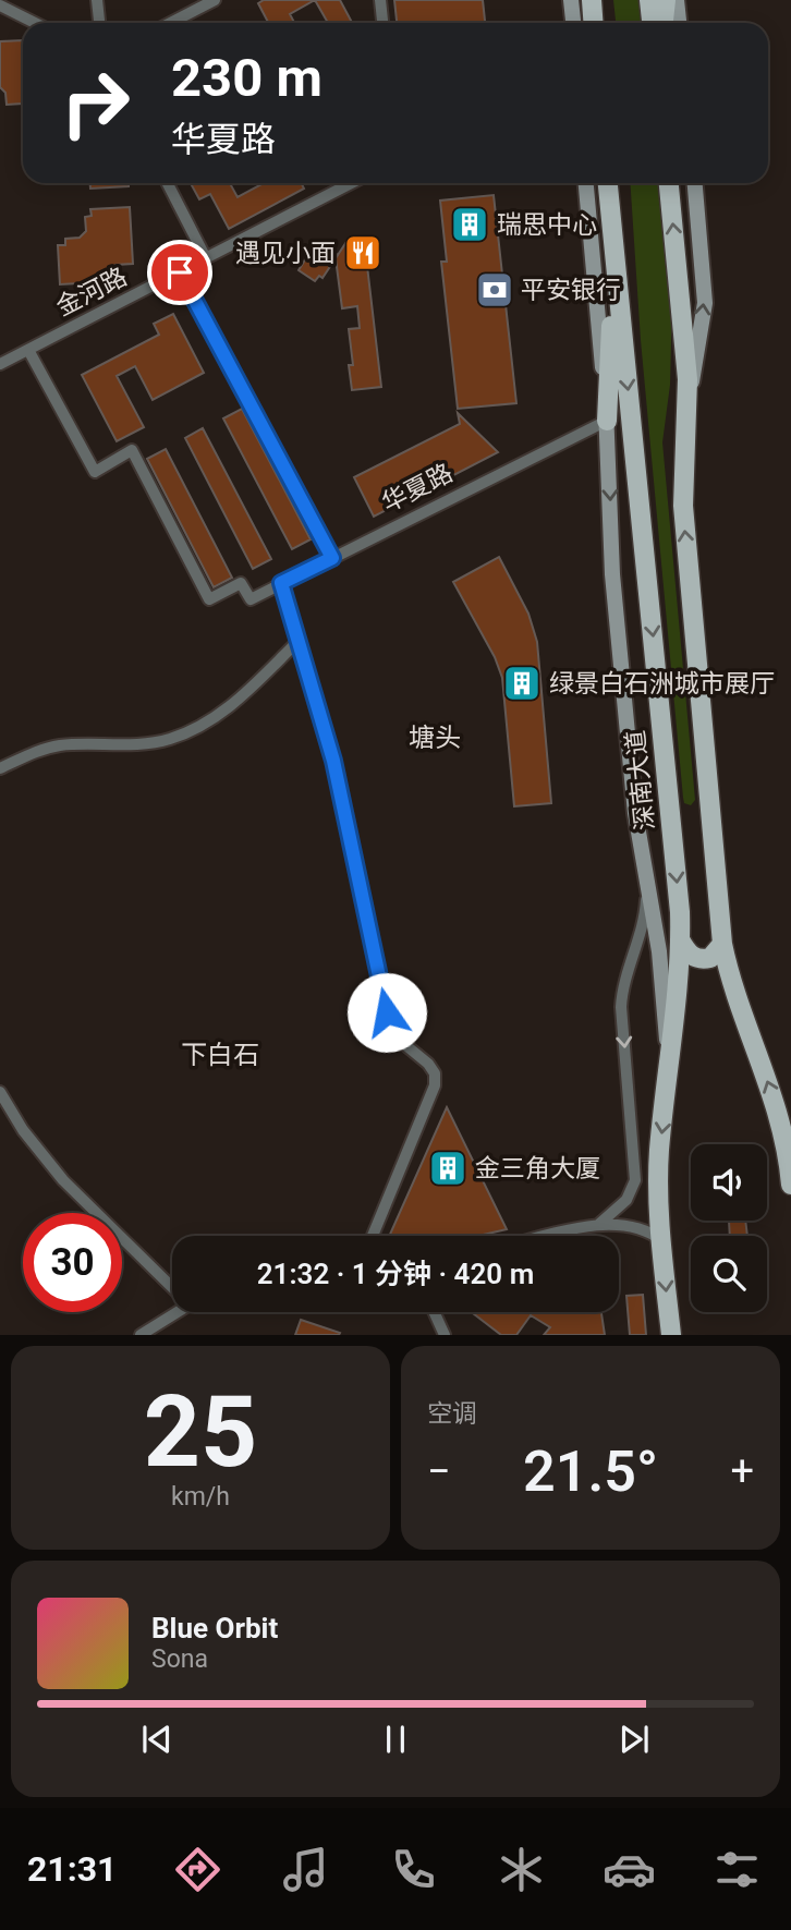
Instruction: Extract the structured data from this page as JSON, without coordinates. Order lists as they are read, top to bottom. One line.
{"streets":{"main road":["深南大道"],"street":["金河路","华夏路"]},"crossings":[["金河路","华夏路"]],"districts":["塘头","下白石"],"places":{"building":["瑞思中心","绿景白石洲城市展厅","金三角大厦"],"restaurant":["遇见小面"],"bank":["平安银行"]},"page":{"turn":["230 m","华夏路"],"limit":"30","trip":"21:32 · 1 分钟 · 420 m","tile":[["25","km/h"],"空调"],"heat":["−","21.5°","+"],"song":["Blue Orbit","Sona"],"tabs":"21:31"}}
